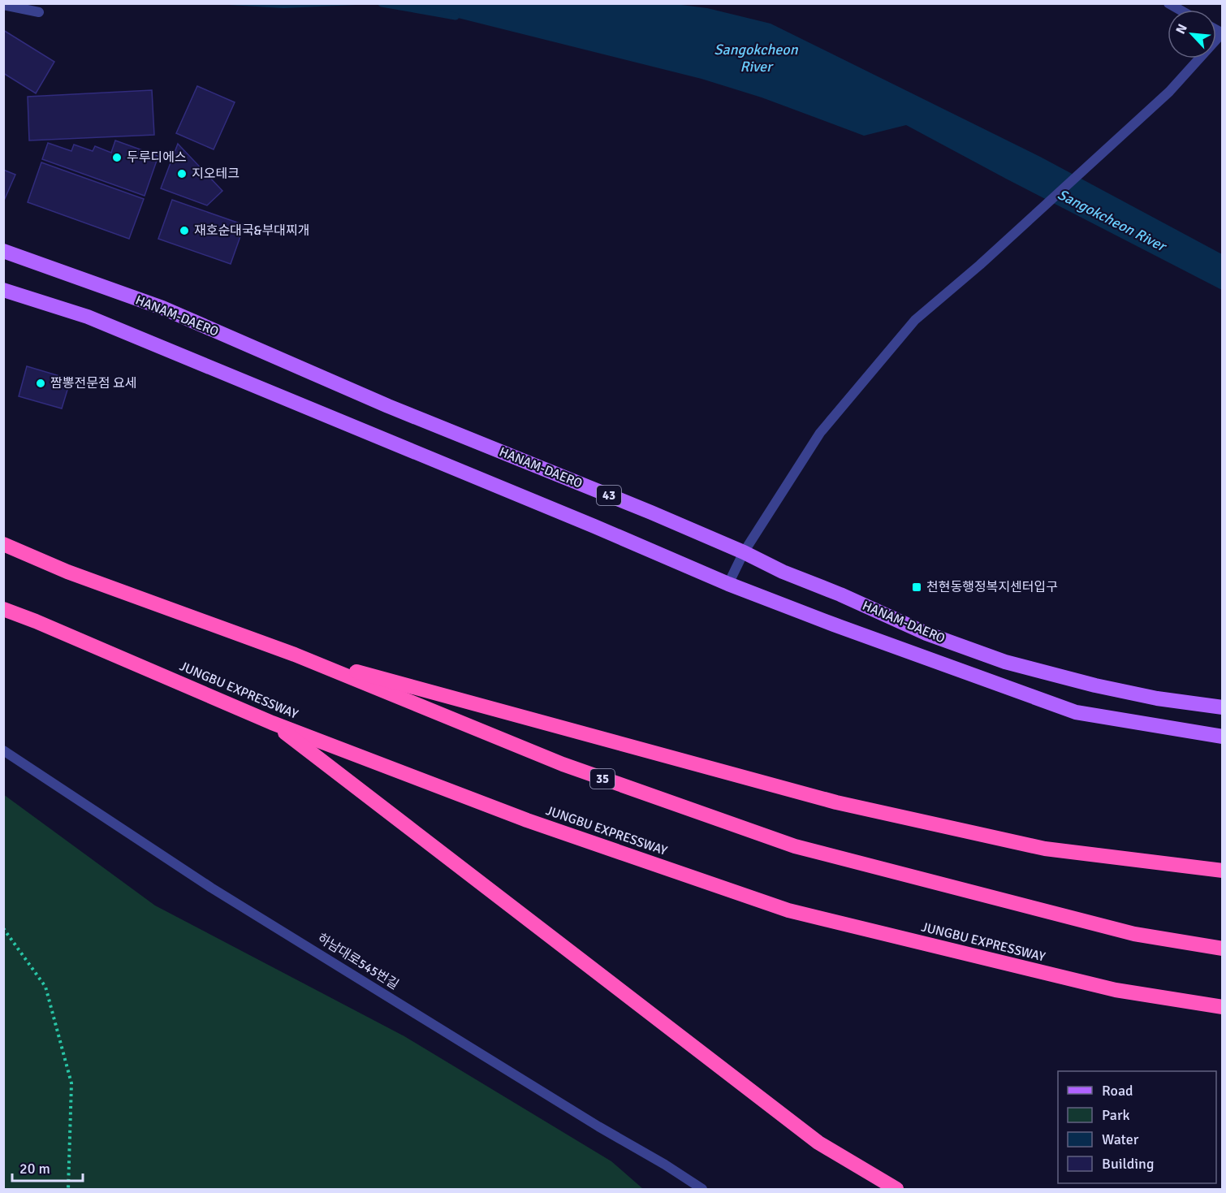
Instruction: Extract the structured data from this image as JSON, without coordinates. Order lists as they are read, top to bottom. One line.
{"streets":{"highway":["JUNGBU EXPRESSWAY","35"],"main road":["HANAM-DAERO","43"],"street":["하남대로545번길"]},"water":["Sangokcheon River"],"places":{"other":["두루디에스","지오테크","재호순대국&부대찌개","짬뽕전문점 요세"],"transit":["천현동행정복지센터입구"]},"legend":["Road","Park","Water","Building"],"scale_bar":"20 m","north":"top left"}
